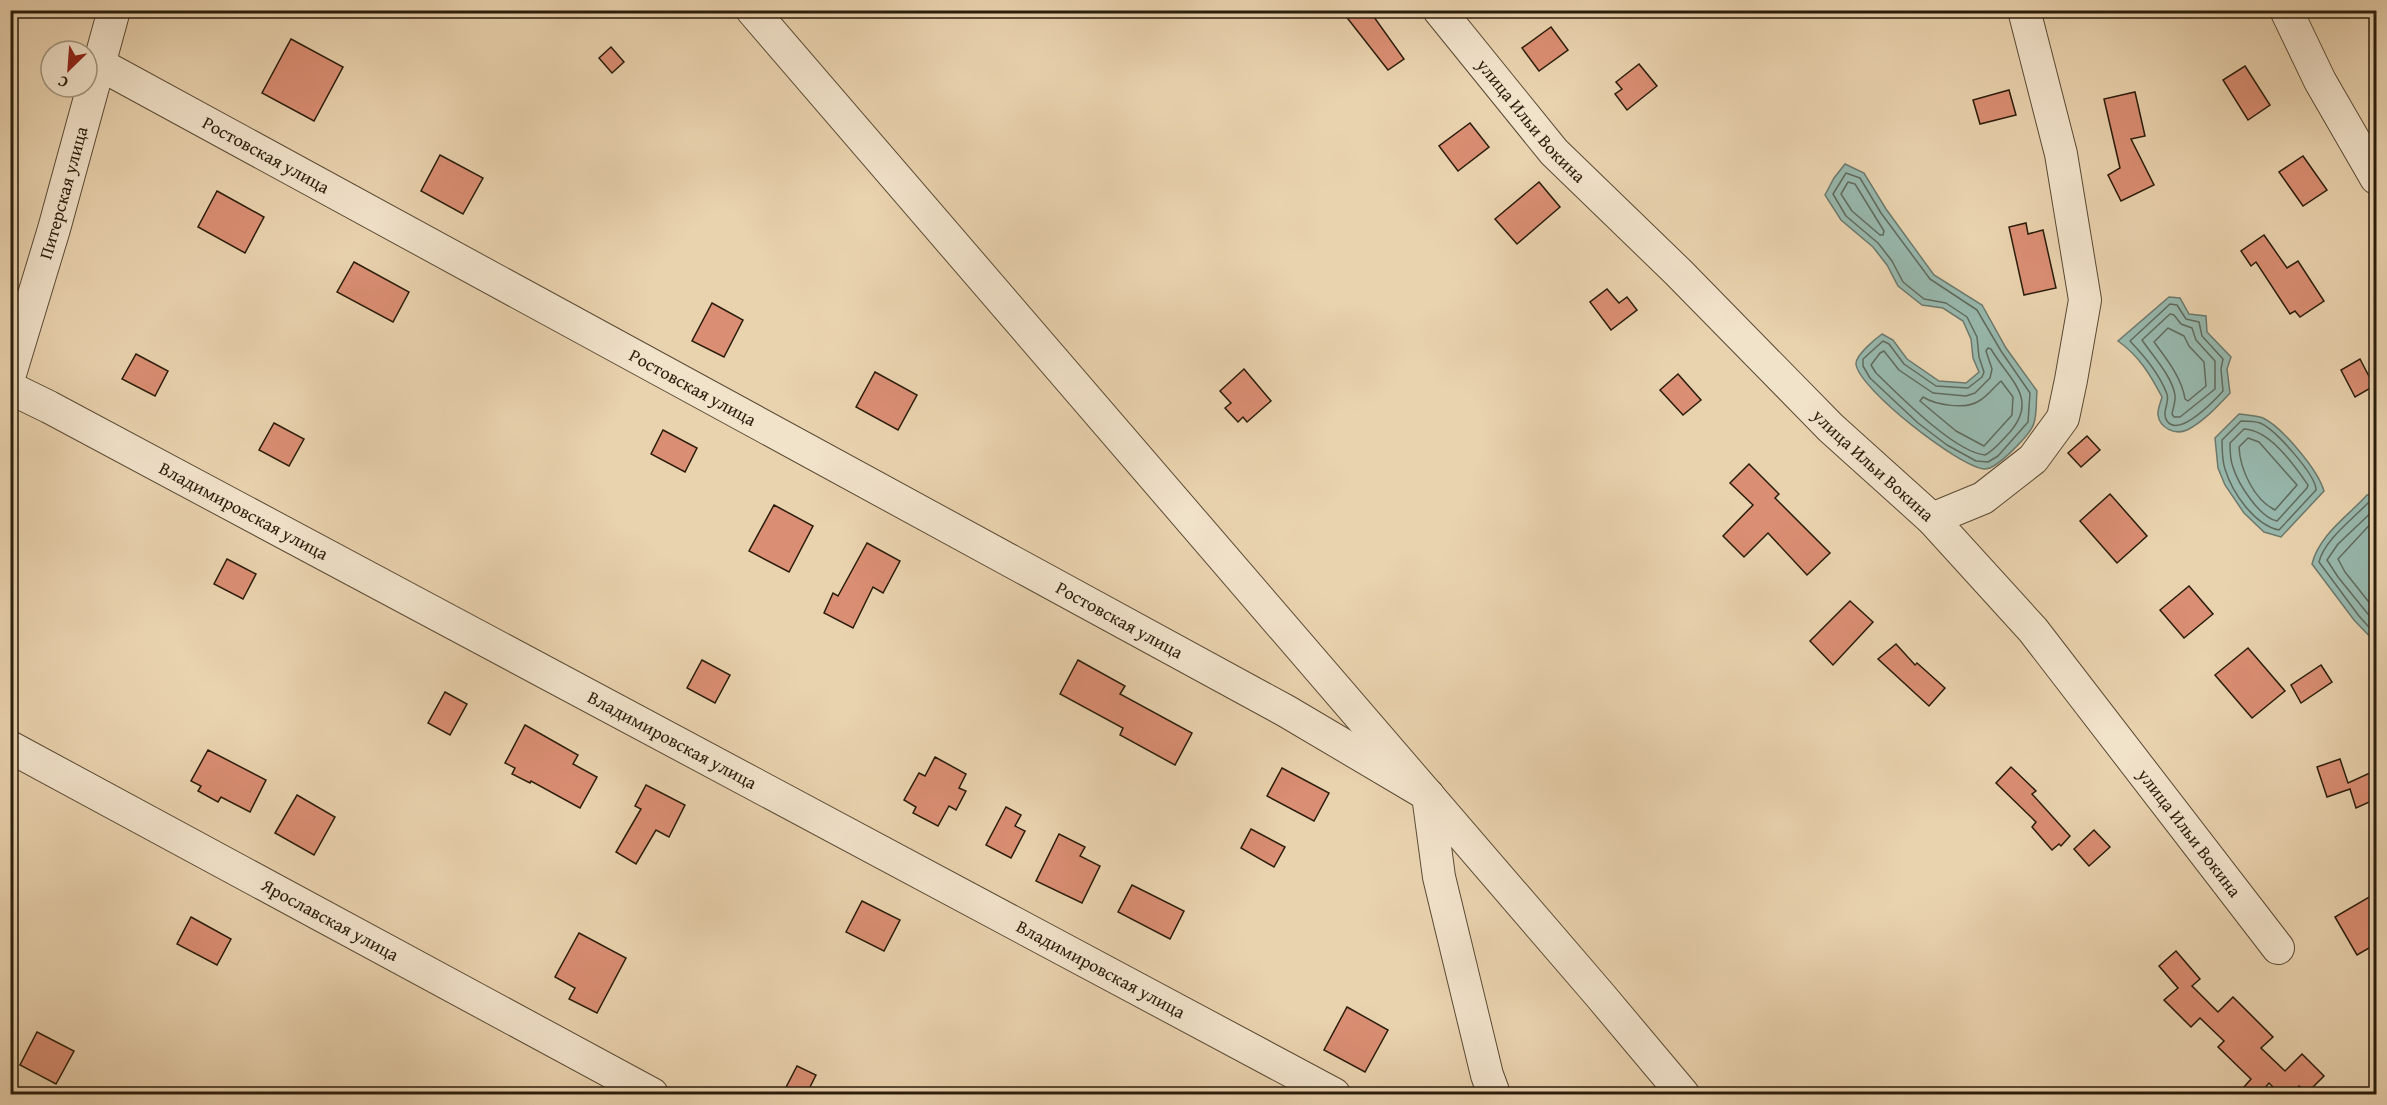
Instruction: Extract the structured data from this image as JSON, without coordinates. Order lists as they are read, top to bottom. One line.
{"streets":{"street":["улица Ильи Вокина","Ростовская улица","Питерская улица","Владимировская улица","Ярославская улица"]},"crossings":[["Ростовская улица","Питерская улица"]],"north":"bottom left"}
